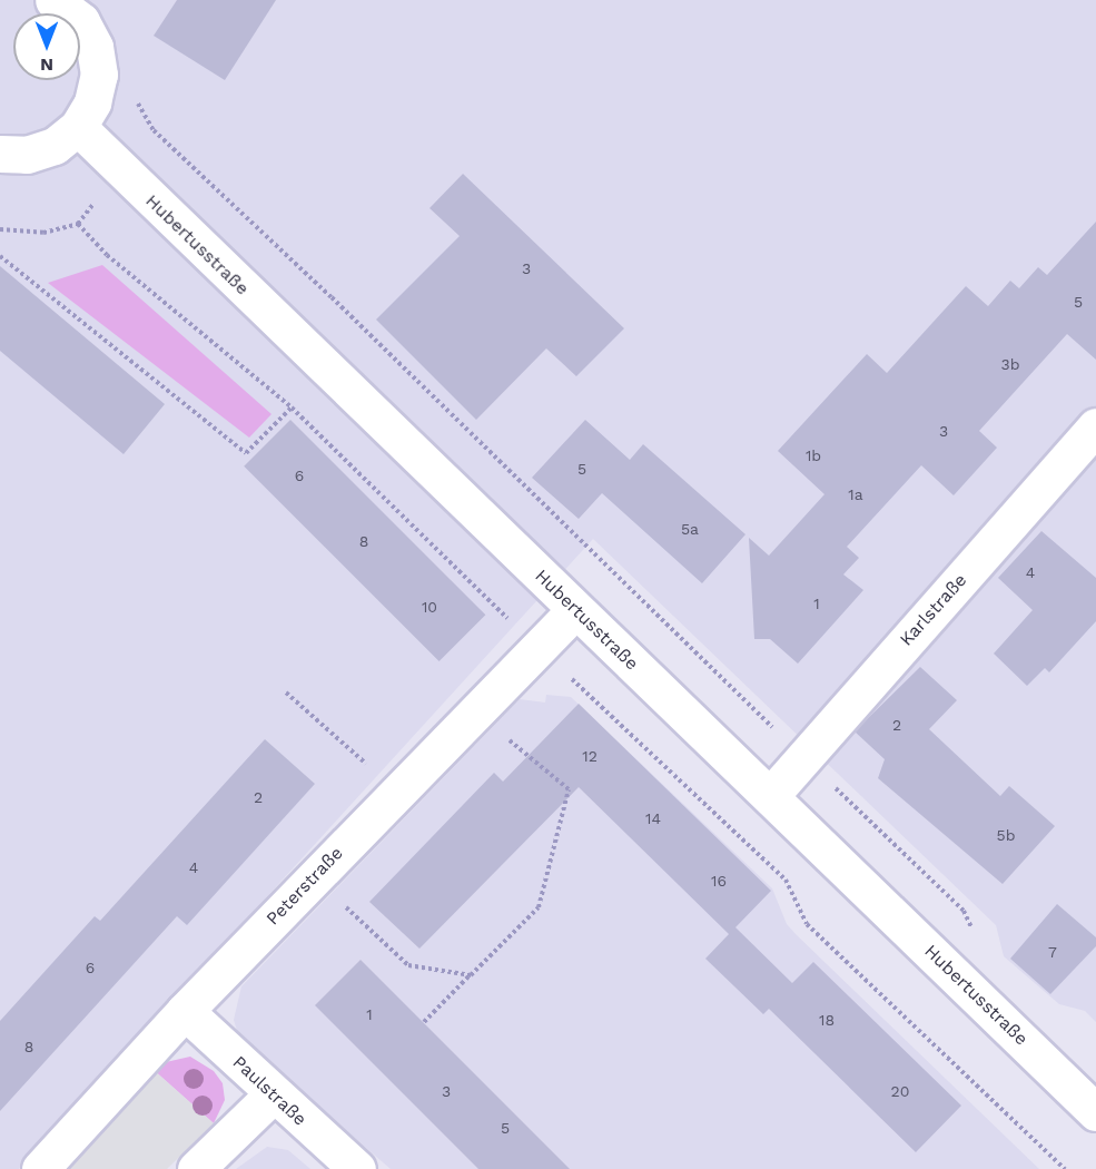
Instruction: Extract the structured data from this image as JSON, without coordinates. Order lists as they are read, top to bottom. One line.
{"streets":{"street":["Hubertusstraße","Karlstraße","Peterstraße","Paulstraße"]},"crossings":[["Hubertusstraße","Karlstraße"],["Hubertusstraße","Peterstraße"],["Peterstraße","Paulstraße"]],"house_numbers":["3","5","3b","3","1b","5","6","1a","5a","8","4","1","10","2","12","2","14","5b","4","16","7","6","1","18","8","3","20","5"],"north":"bottom"}
